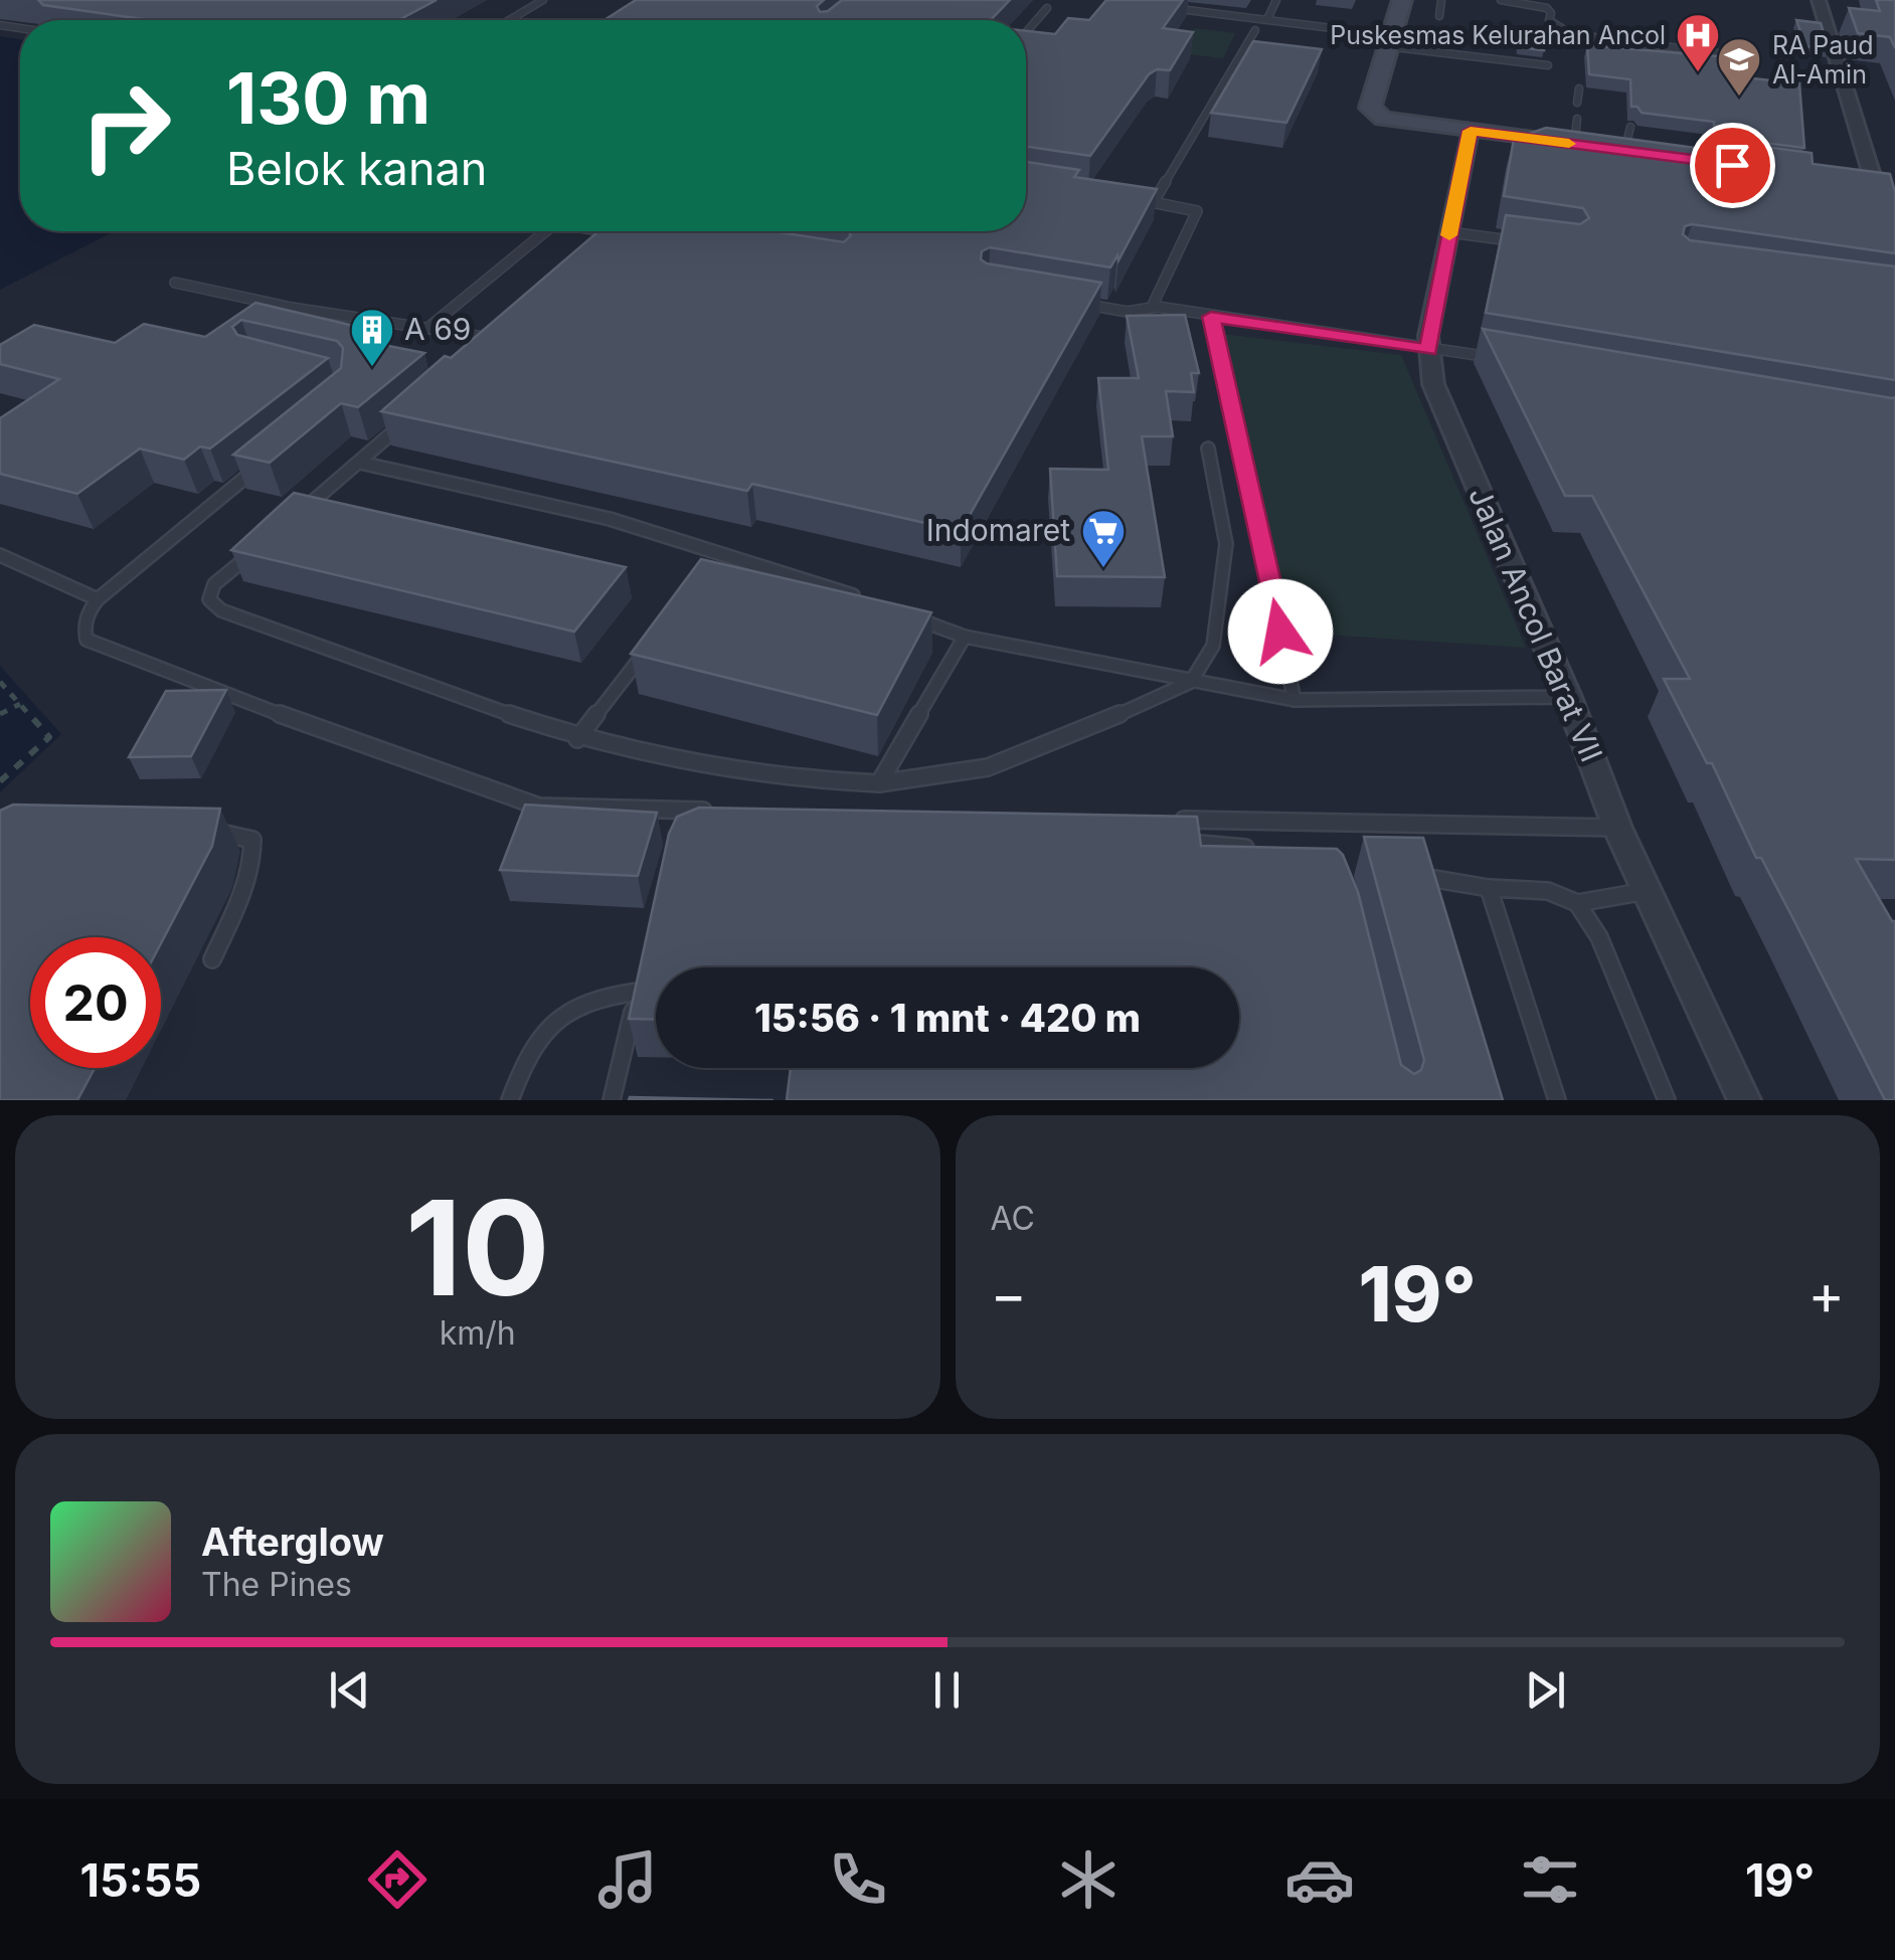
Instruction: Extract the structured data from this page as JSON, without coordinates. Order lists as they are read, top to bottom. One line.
{"streets":{"street":["Jalan Ancol Barat VII"]},"places":{"hospital":["Puskesmas Kelurahan Ancol"],"school or university":["RA Paud Al-Amin"],"building":["A 69"],"supermarket":["Indomaret"]},"page":{"turn":["130 m","Belok kanan"],"limit":"20","trip":"15:56 · 1 mnt · 420 m","tile":[["10","km/h"],"AC"],"heat":["−","19°","+"],"song":["Afterglow","The Pines"],"tabs":["15:55","19°"]}}
